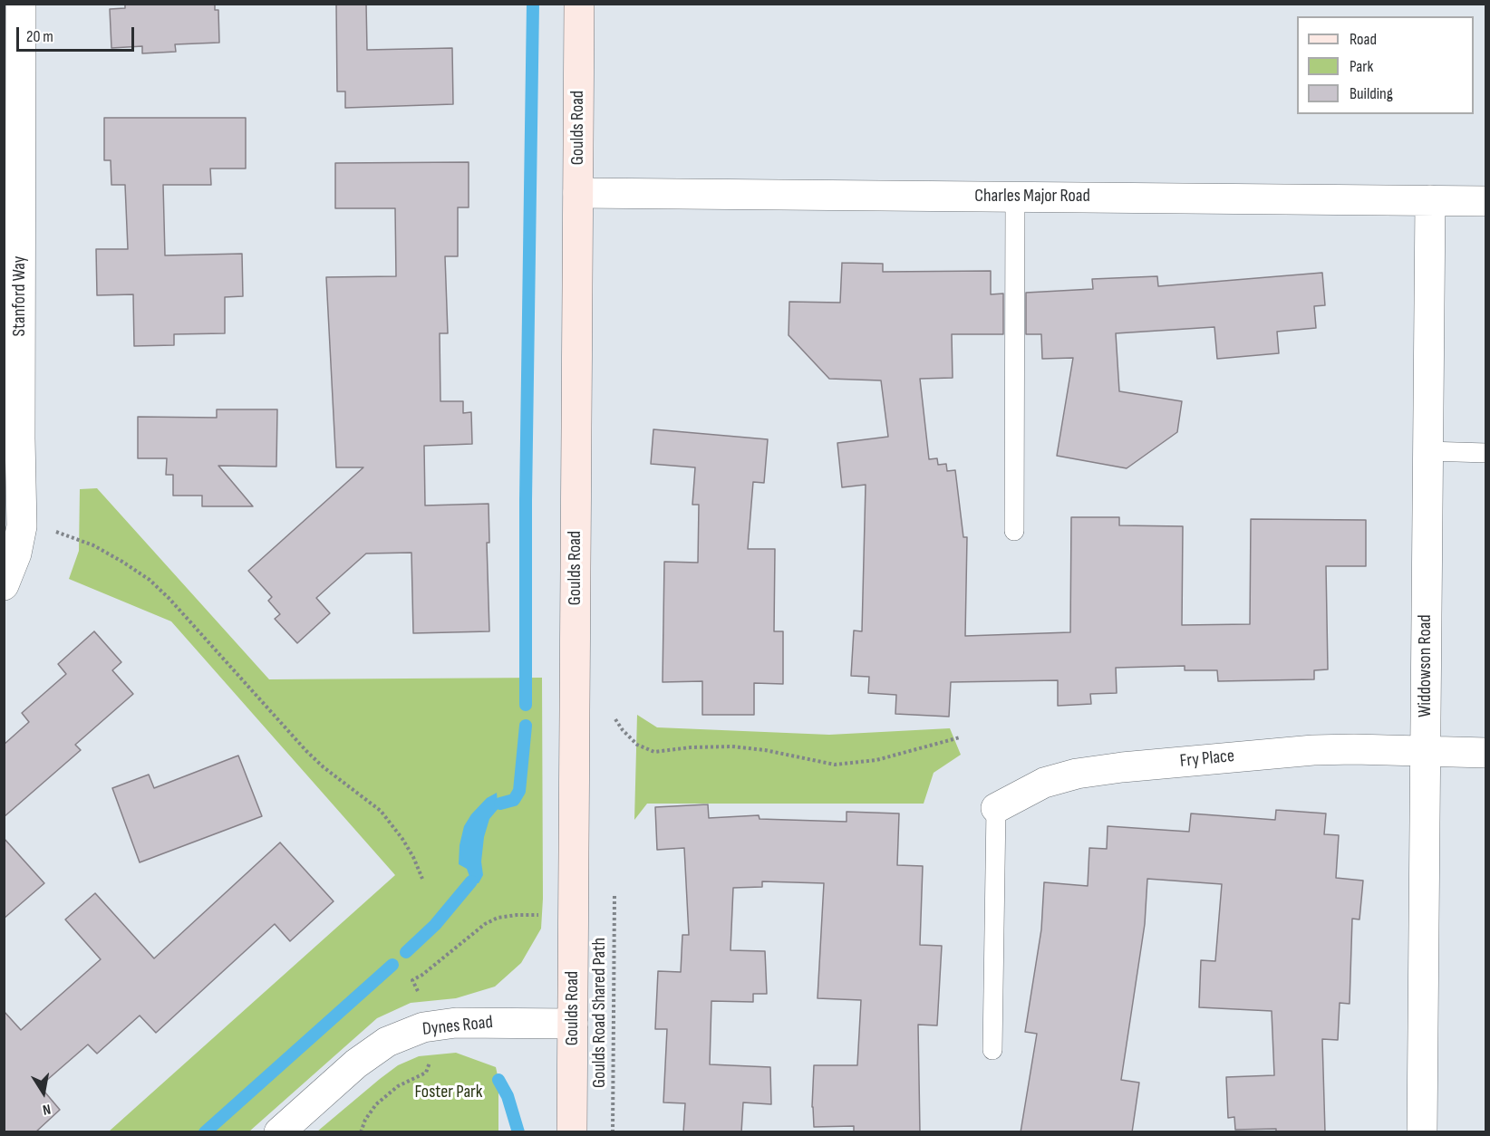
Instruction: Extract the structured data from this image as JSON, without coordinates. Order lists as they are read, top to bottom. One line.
{"streets":{"main road":["Goulds Road"],"street":["Charles Major Road","Stanford Way","Widdowson Road","Fry Place","Dynes Road"],"path":["Goulds Road Shared Path"]},"crossings":[["Goulds Road","Charles Major Road"],["Goulds Road","Dynes Road"],["Charles Major Road","Widdowson Road"],["Widdowson Road","Fry Place"]],"parks":["Foster Park"],"legend":["Road","Park","Building"],"scale_bar":"20 m","north":"bottom"}
